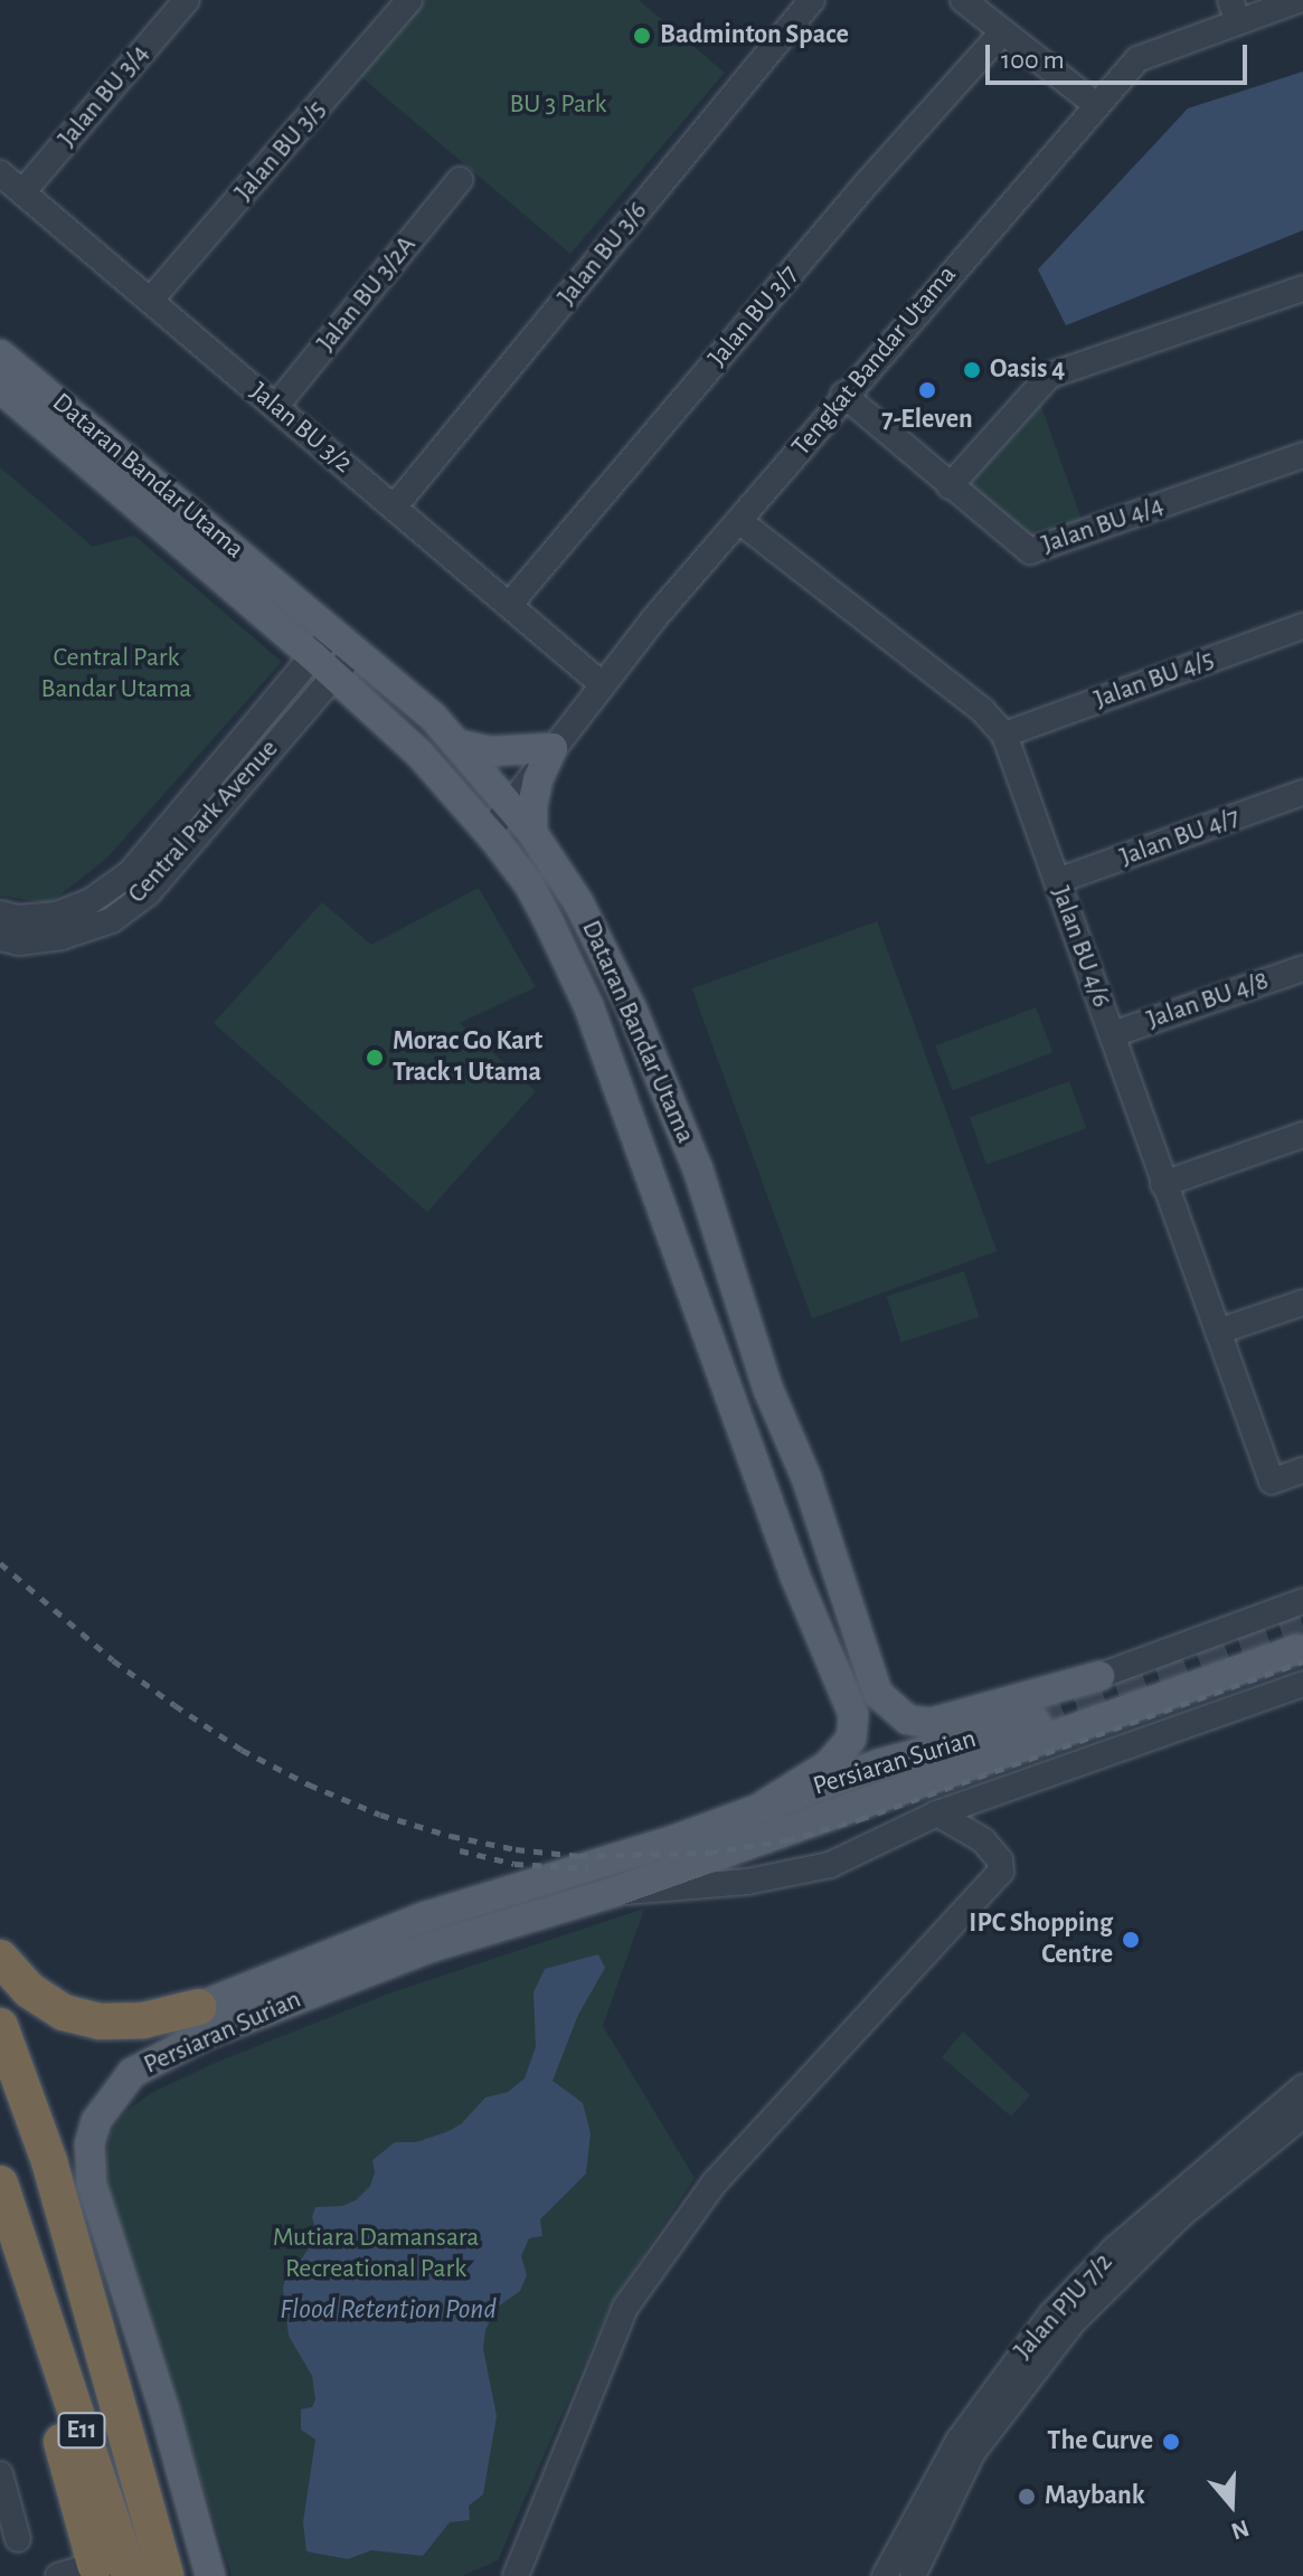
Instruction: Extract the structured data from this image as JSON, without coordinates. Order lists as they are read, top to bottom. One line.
{"streets":{"highway":["E11"],"main road":["Dataran Bandar Utama","Persiaran Surian"],"street":["Jalan BU 3/4","Jalan BU 3/5","Jalan BU 3/6","Jalan BU 3/2A","Jalan BU 3/7","Tengkat Bandar Utama","Jalan BU 3/2","Jalan BU 4/4","Jalan BU 4/5","Central Park Avenue","Jalan BU 4/7","Jalan BU 4/6","Jalan BU 4/8","Jalan PJU 7/2"]},"crossings":[["Jalan BU 3/4","Jalan BU 3/2"],["Jalan BU 3/5","Jalan BU 3/2"],["Jalan BU 3/6","Jalan BU 3/2"],["Jalan BU 3/2A","Jalan BU 3/2"],["Jalan BU 3/7","Jalan BU 3/2"],["Tengkat Bandar Utama","Jalan BU 3/2"],["Tengkat Bandar Utama","Dataran Bandar Utama"],["Tengkat Bandar Utama","Jalan BU 4/4"],["Tengkat Bandar Utama","Jalan BU 4/6"],["Dataran Bandar Utama","Central Park Avenue"],["Dataran Bandar Utama","Persiaran Surian"],["Jalan BU 4/5","Jalan BU 4/6"],["Jalan BU 4/7","Jalan BU 4/6"],["Jalan BU 4/6","Jalan BU 4/8"]],"water":["Flood Retention Pond"],"parks":["BU 3 Park","Central Park Bandar Utama","Mutiara Damansara Recreational Park"],"places":["Badminton Space","Oasis 4","7-Eleven","Morac Go Kart Track 1 Utama","IPC Shopping Centre","The Curve","Maybank"],"scale_bar":"100 m","north":"bottom"}
